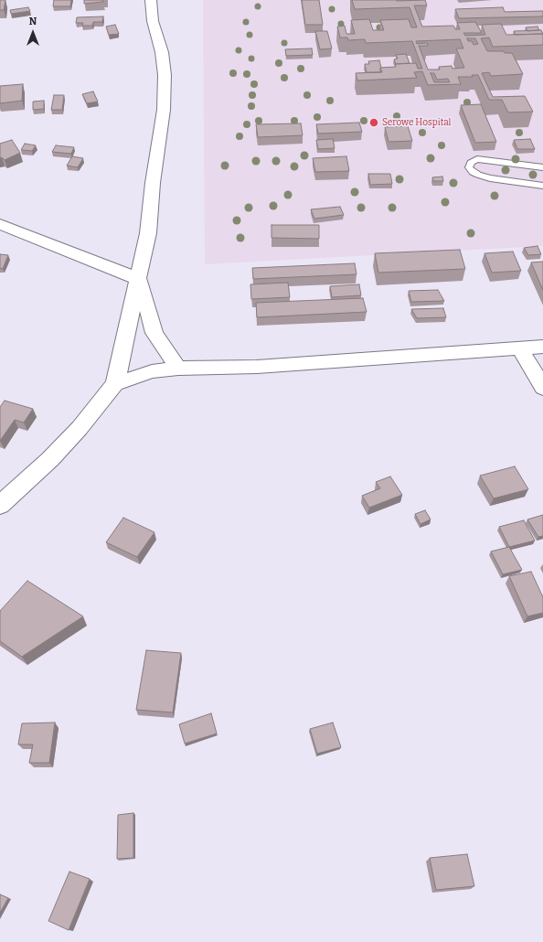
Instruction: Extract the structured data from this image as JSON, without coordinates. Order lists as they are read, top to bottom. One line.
{"places":["Serowe Hospital"],"north":"top"}
